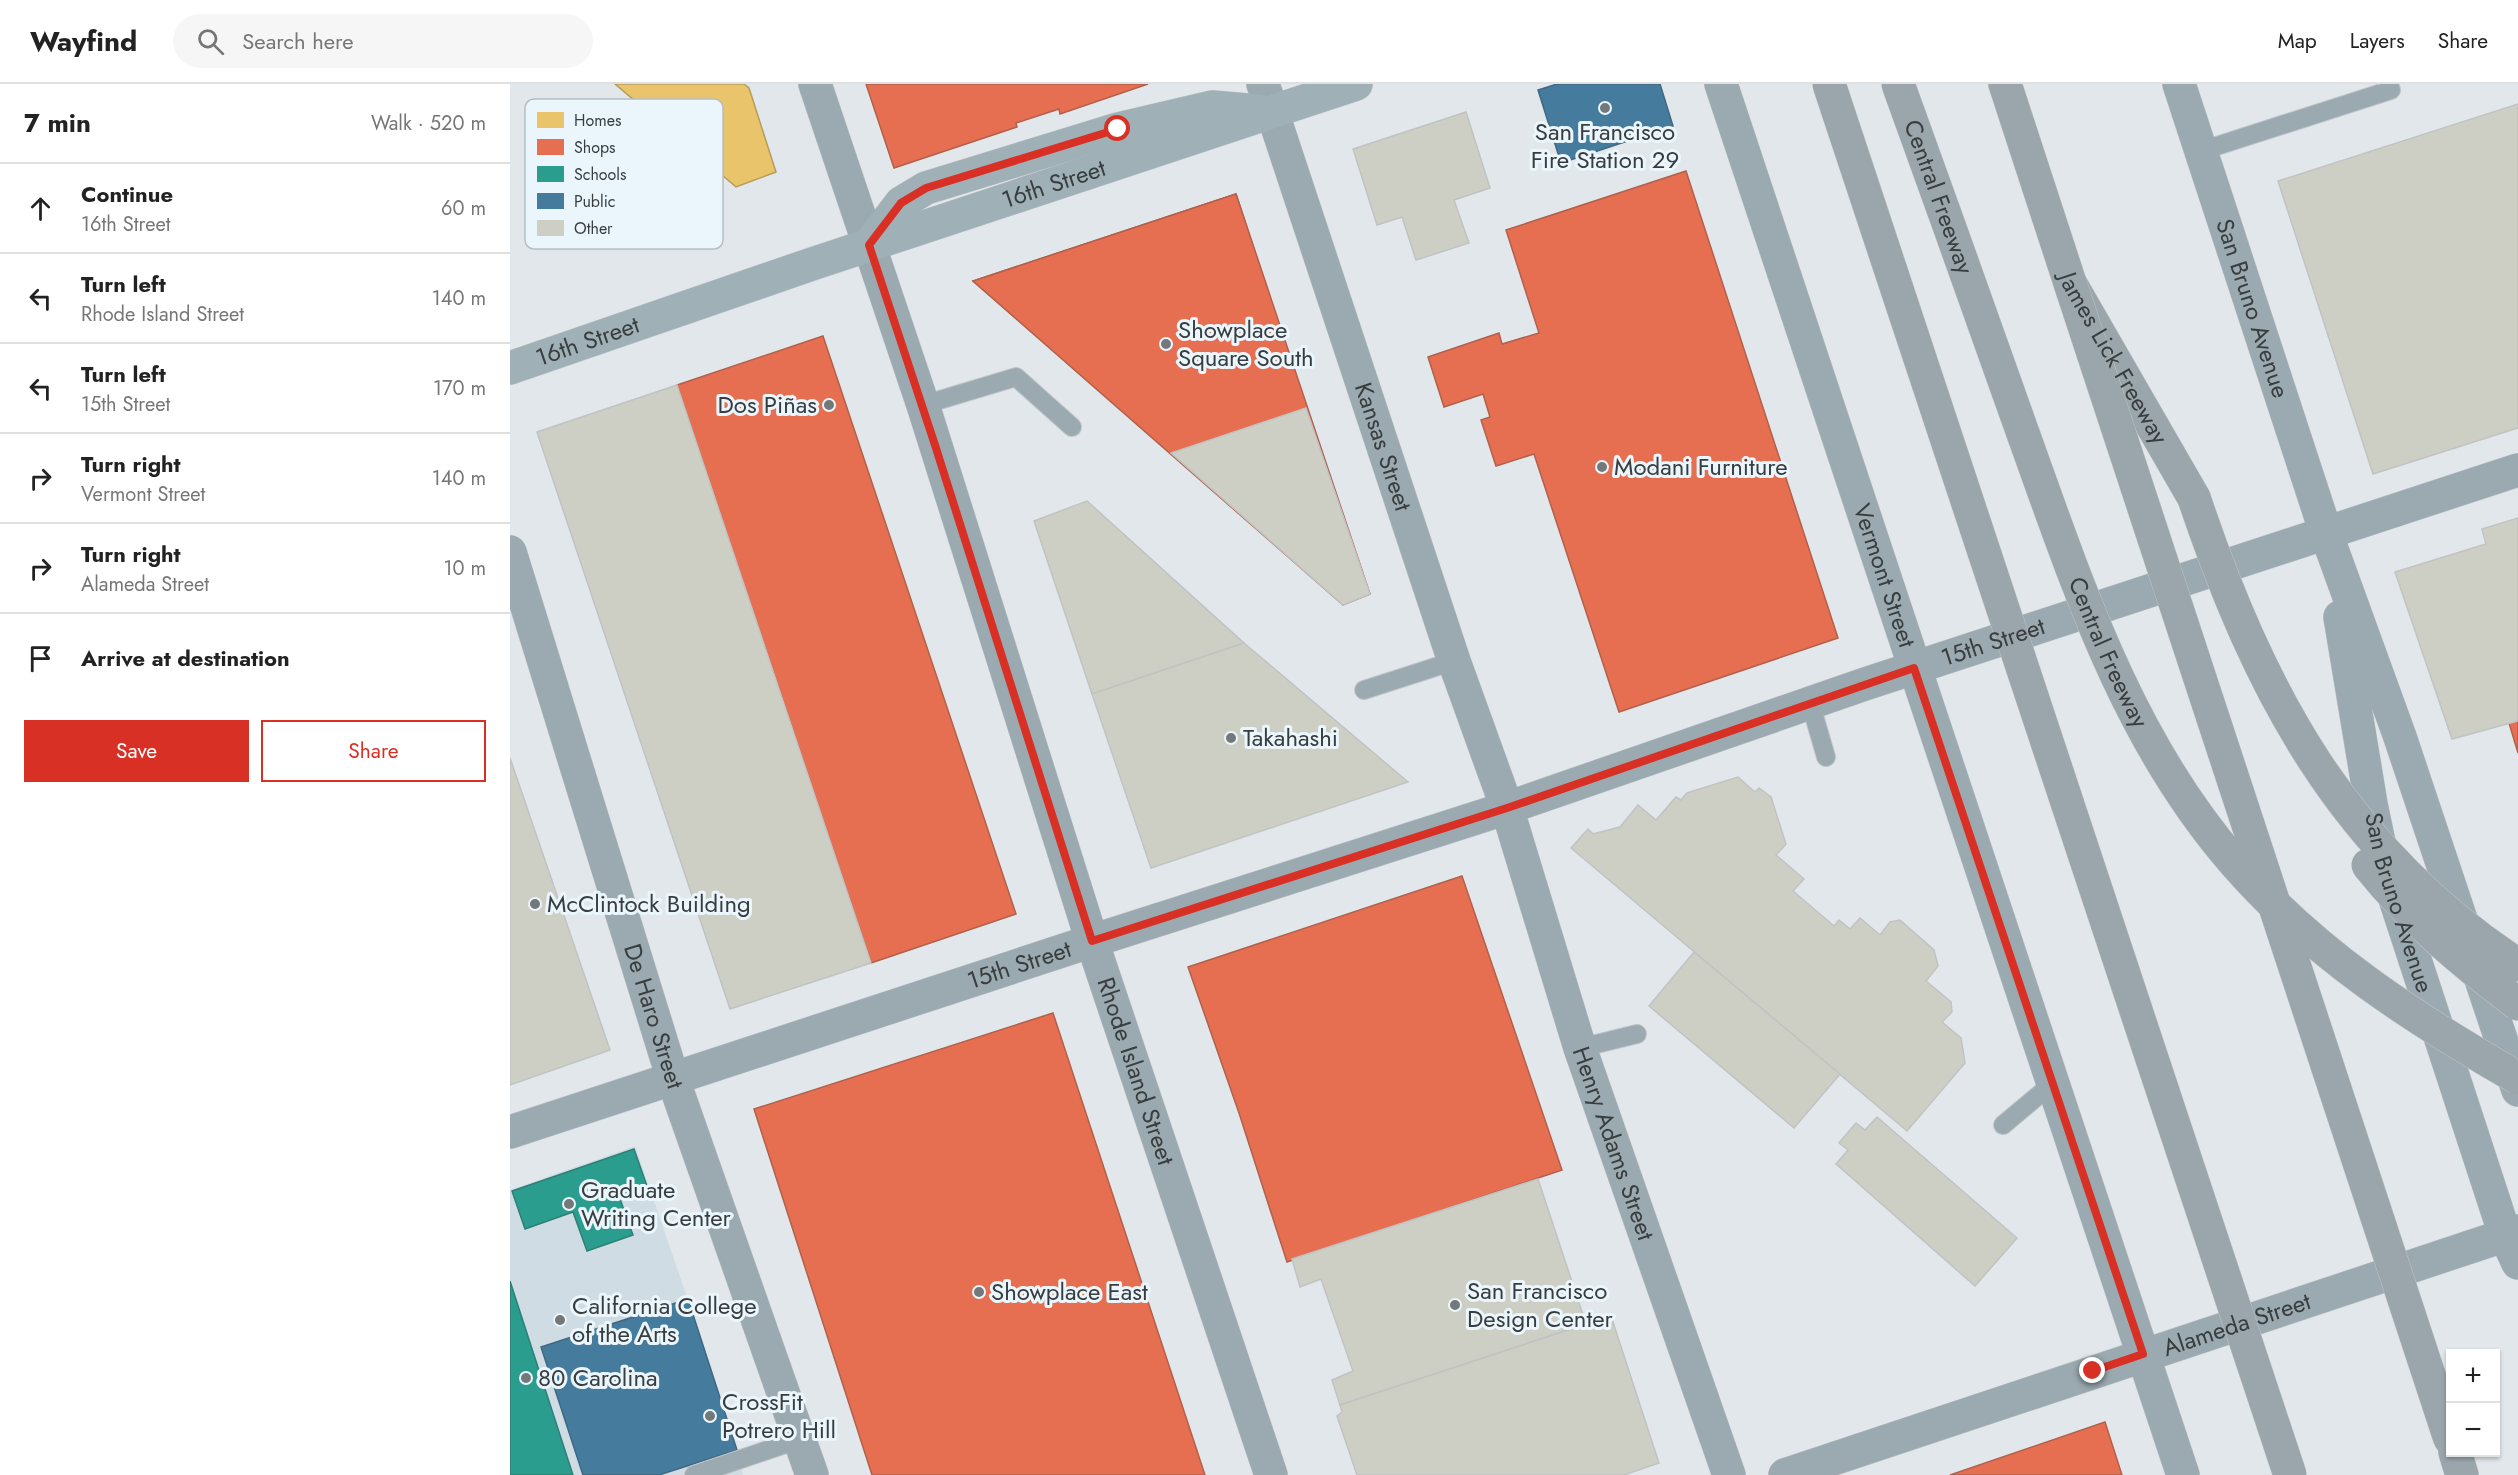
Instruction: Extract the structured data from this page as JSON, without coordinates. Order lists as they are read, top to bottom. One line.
{"streets":{"highway":["Central Freeway","James Lick Freeway"],"main road":["16th Street"],"street":["San Bruno Avenue","Kansas Street","Vermont Street","15th Street","De Haro Street","Rhode Island Street","Henry Adams Street","Alameda Street"]},"crossings":[["16th Street","Kansas Street"],["16th Street","Rhode Island Street"],["San Bruno Avenue","15th Street"],["San Bruno Avenue","Alameda Street"],["Kansas Street","15th Street"],["Kansas Street","Henry Adams Street"],["Vermont Street","15th Street"],["Vermont Street","Alameda Street"],["15th Street","De Haro Street"],["15th Street","Rhode Island Street"],["15th Street","Henry Adams Street"]],"places":["San Francisco Fire Station 29","Showplace Square South","Dos Piñas","Modani Furniture","Takahashi","McClintock Building","Graduate Writing Center","Showplace East","San Francisco Design Center","California College of the Arts","80 Carolina","CrossFit Potrero Hill"],"legend":["Homes","Shops","Schools","Public","Other"],"page":{"header":"Wayfind","search":"Search here","nav":["Map","Layers","Share"],"heading":["7 min","Walk · 520 m"],"list":[["Continue","16th Street","60 m"],["Turn left","Rhode Island Street","140 m"],["Turn left","15th Street","170 m"],["Turn right","Vermont Street","140 m"],["Turn right","Alameda Street","10 m"],"Arrive at destination"],"buttons":["Save","Share"],"map_buttons":["+","−"]}}
